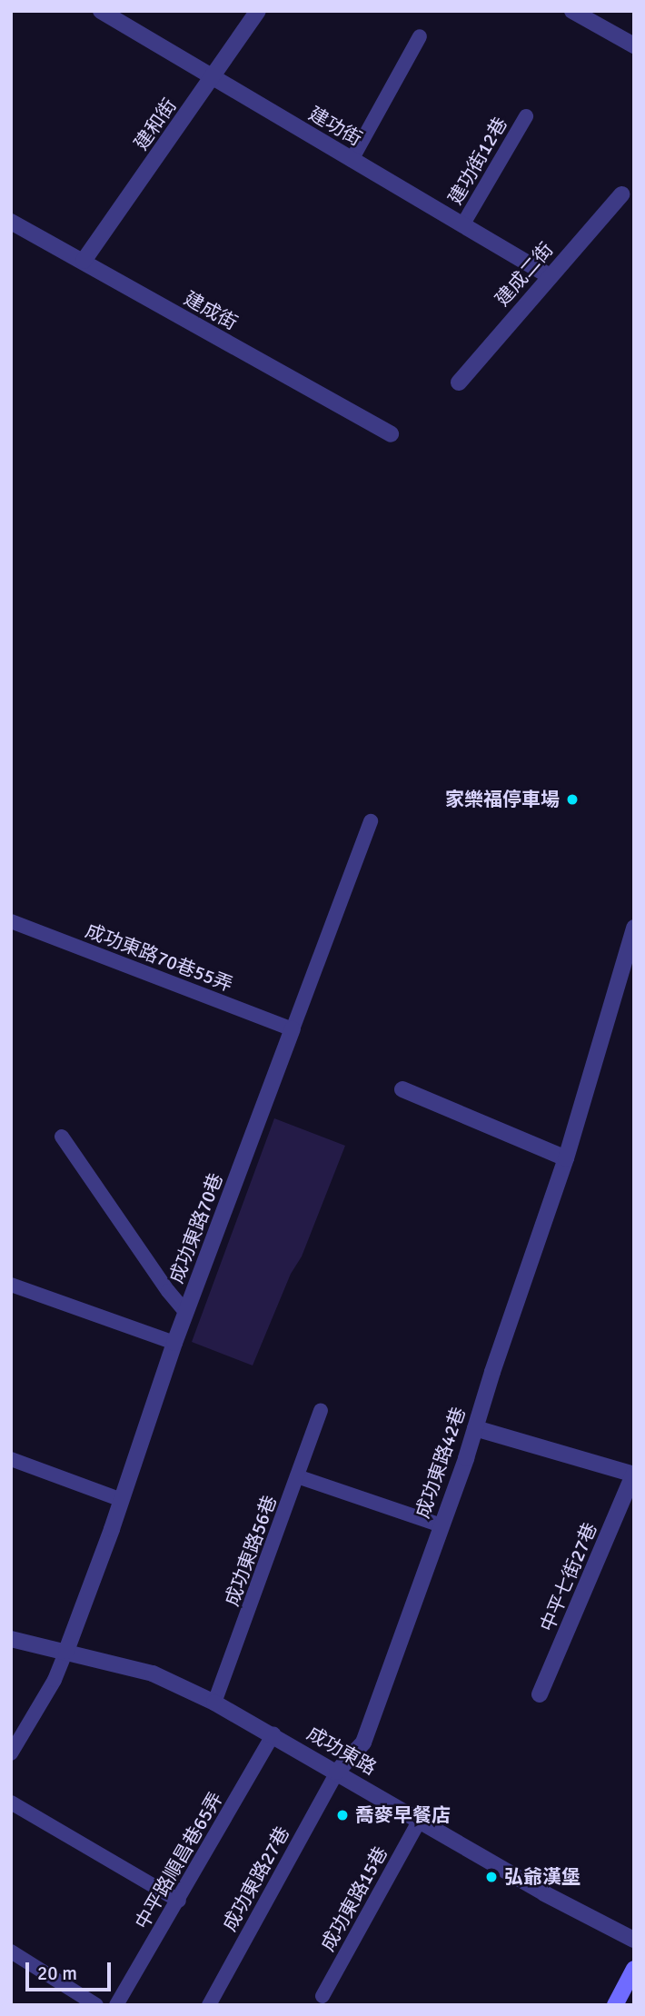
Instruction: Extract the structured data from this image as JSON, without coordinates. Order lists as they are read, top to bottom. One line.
{"streets":{"street":["建和街","建功街","建成二街","建成街","成功東路70巷","成功東路42巷","中平七街27巷","成功東路"],"lane":["建功街12巷","成功東路70巷55弄","成功東路56巷","中平路順昌巷65弄","成功東路27巷","成功東路15巷"]},"crossings":[["建和街","建功街"],["建和街","建成街"],["建功街","建功街12巷"],["建功街","建成二街"],["成功東路70巷55弄","成功東路70巷"],["成功東路70巷","成功東路"],["成功東路42巷","中平七街27巷"],["成功東路42巷","成功東路"],["成功東路42巷","成功東路27巷"],["成功東路56巷","成功東路"],["成功東路","中平路順昌巷65弄"],["成功東路","成功東路27巷"],["成功東路","成功東路15巷"]],"places":["家樂福停車場","喬麥早餐店","弘爺漢堡"],"scale_bar":"20 m"}
